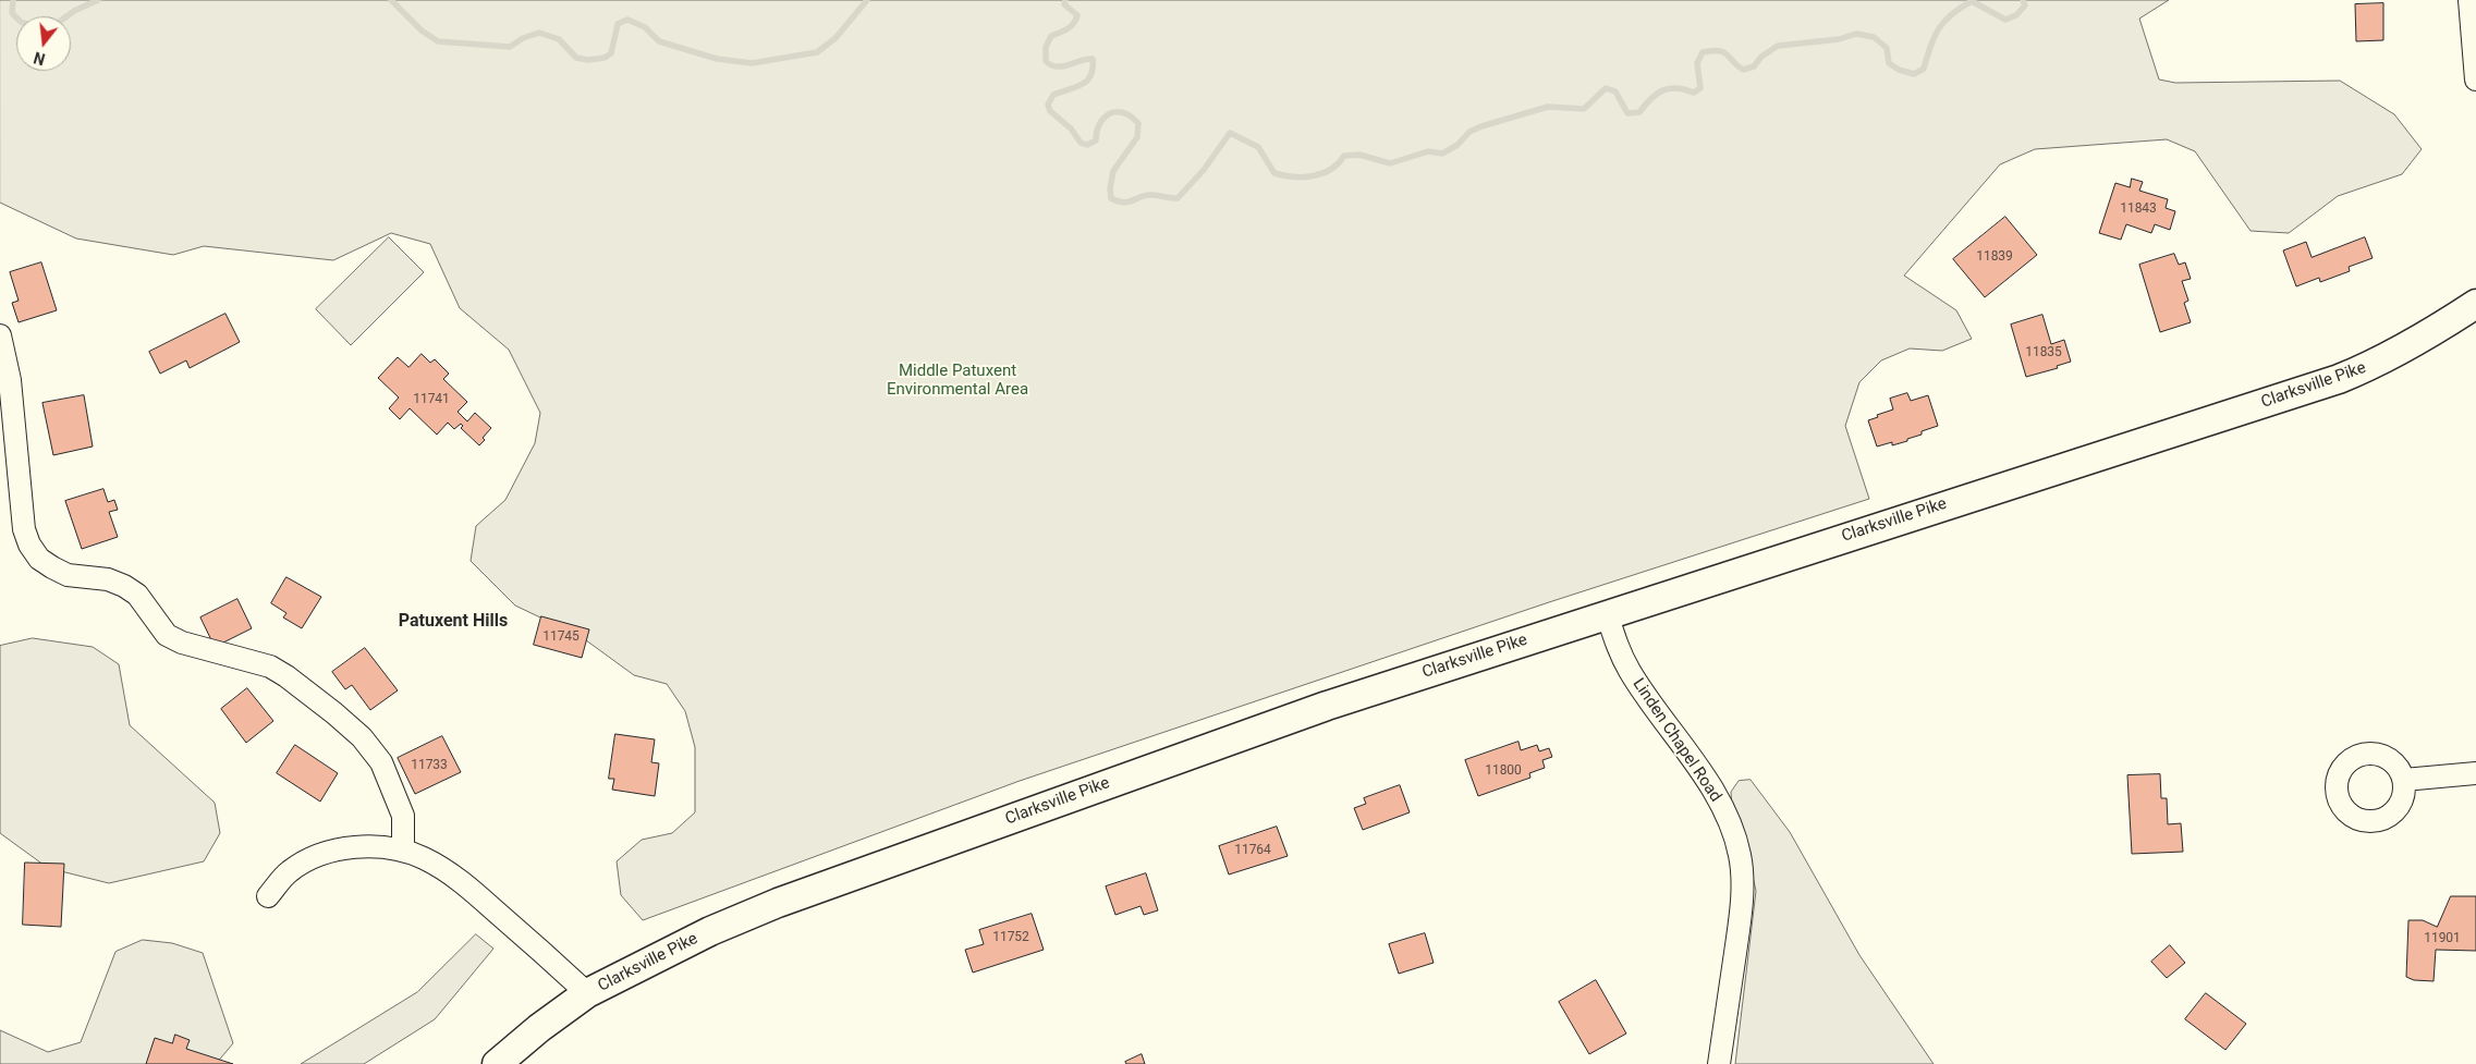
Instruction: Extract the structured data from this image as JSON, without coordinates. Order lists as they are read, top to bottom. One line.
{"streets":{"main road":["Clarksville Pike"],"street":["Linden Chapel Road"]},"crossings":[["Clarksville Pike","Linden Chapel Road"]],"districts":["Patuxent Hills"],"parks":["Middle Patuxent Environmental Area"],"house_numbers":["11843","11839","11835","11741","11745","11733","11800","11764","11752","11901"],"north":"bottom"}
